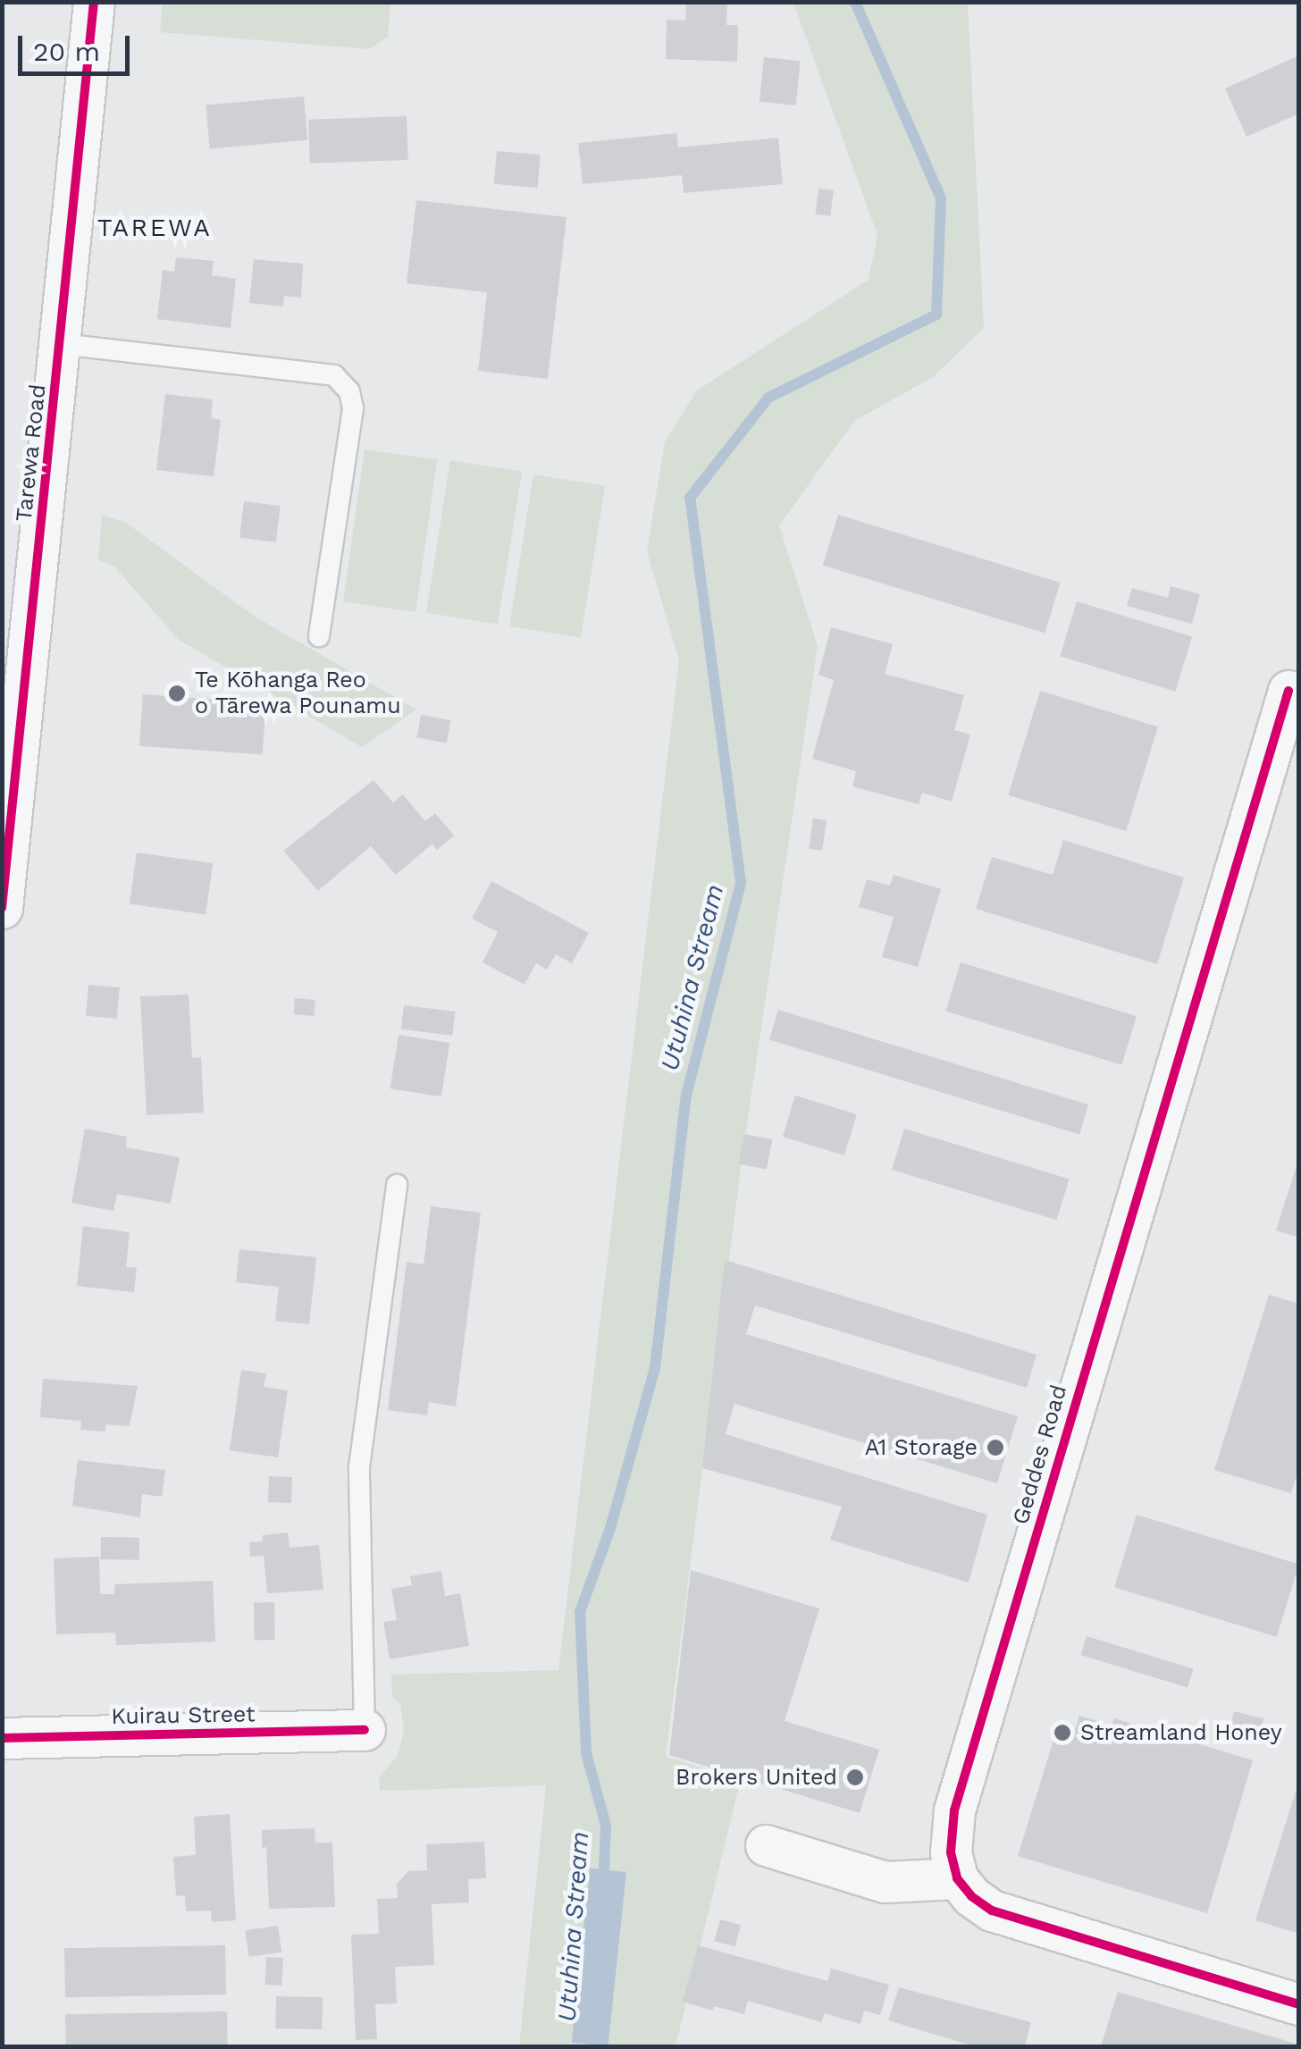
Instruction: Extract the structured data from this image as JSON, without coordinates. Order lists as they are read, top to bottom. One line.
{"streets":{"street":["Tarewa Road","Geddes Road","Kuirau Street"]},"districts":["TAREWA"],"water":["Utuhina Stream"],"places":["Te Kōhanga Reo o Tārewa Pounamu","A1 Storage","Streamland Honey","Brokers United"],"scale_bar":"20 m"}
